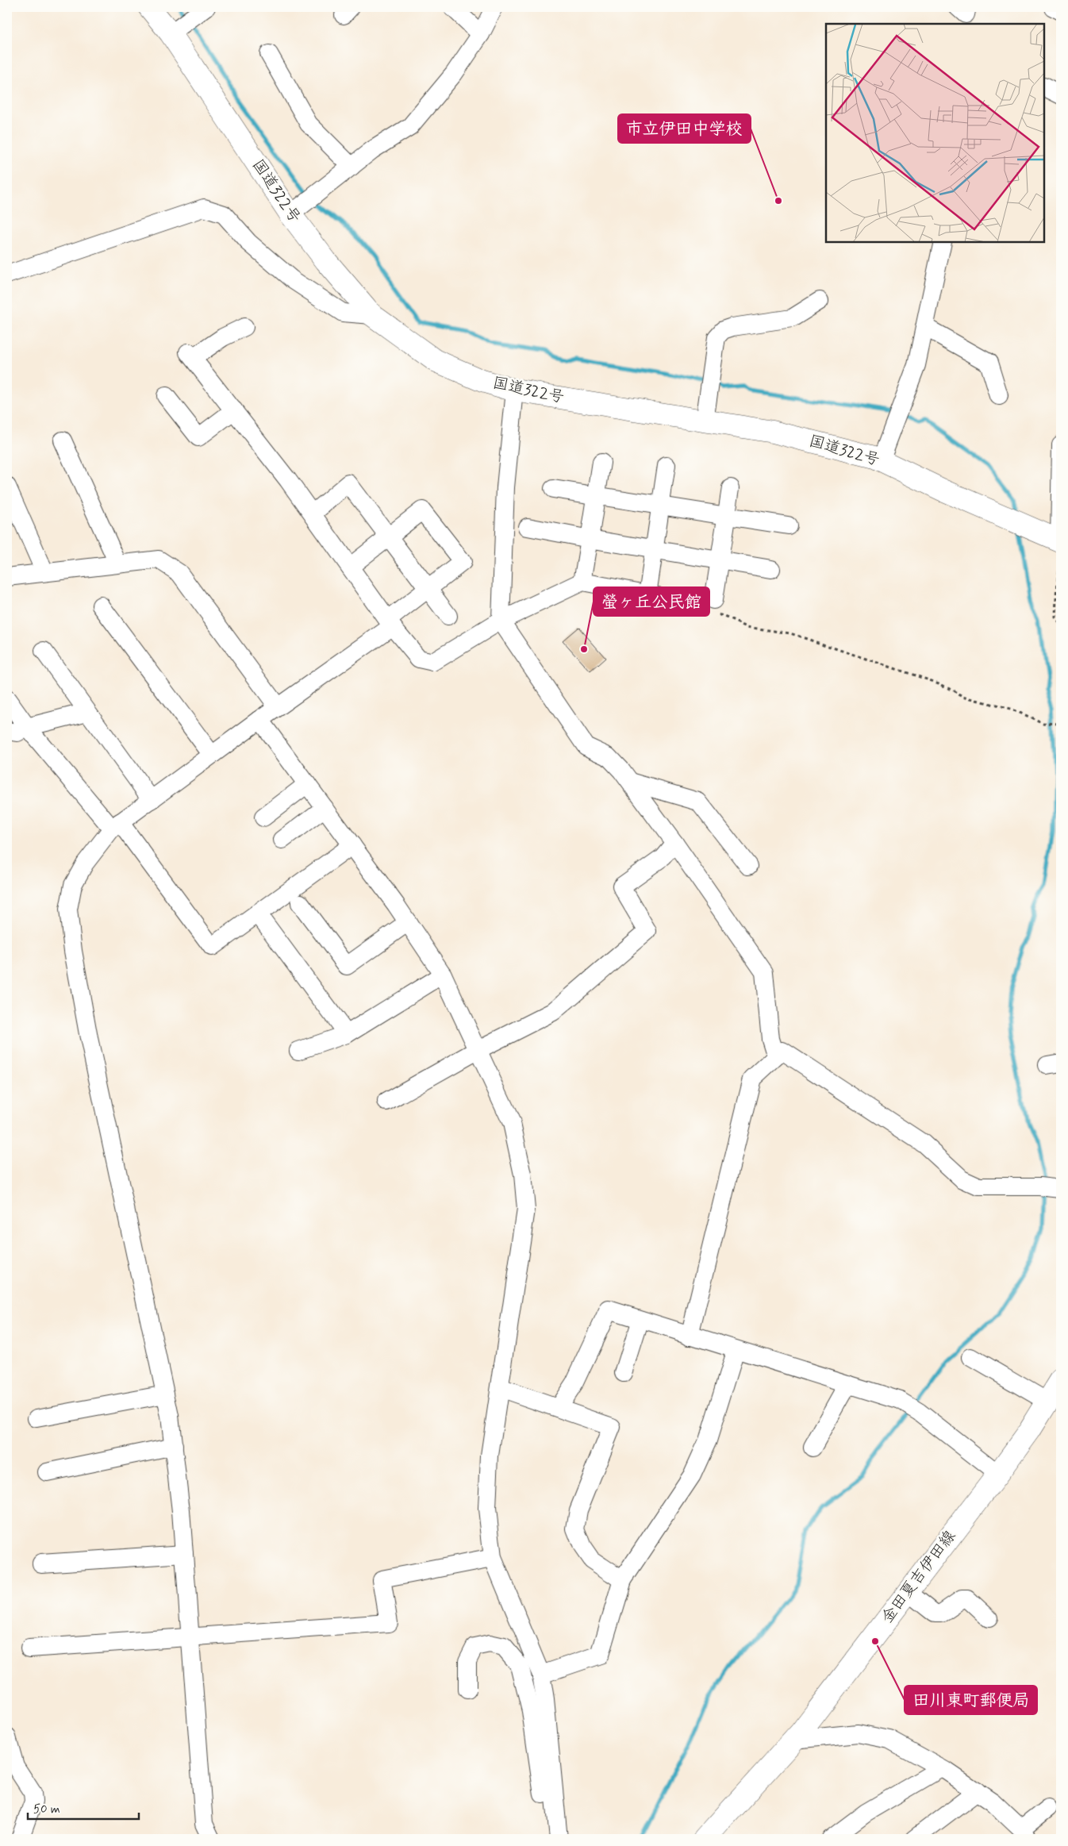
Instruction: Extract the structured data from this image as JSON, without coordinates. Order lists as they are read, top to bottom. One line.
{"streets":{"main road":["国道322号","金田夏吉伊田線"]},"places":["市立伊田中学校","螢ヶ丘公民館","田川東町郵便局"],"scale_bar":"50 m"}
